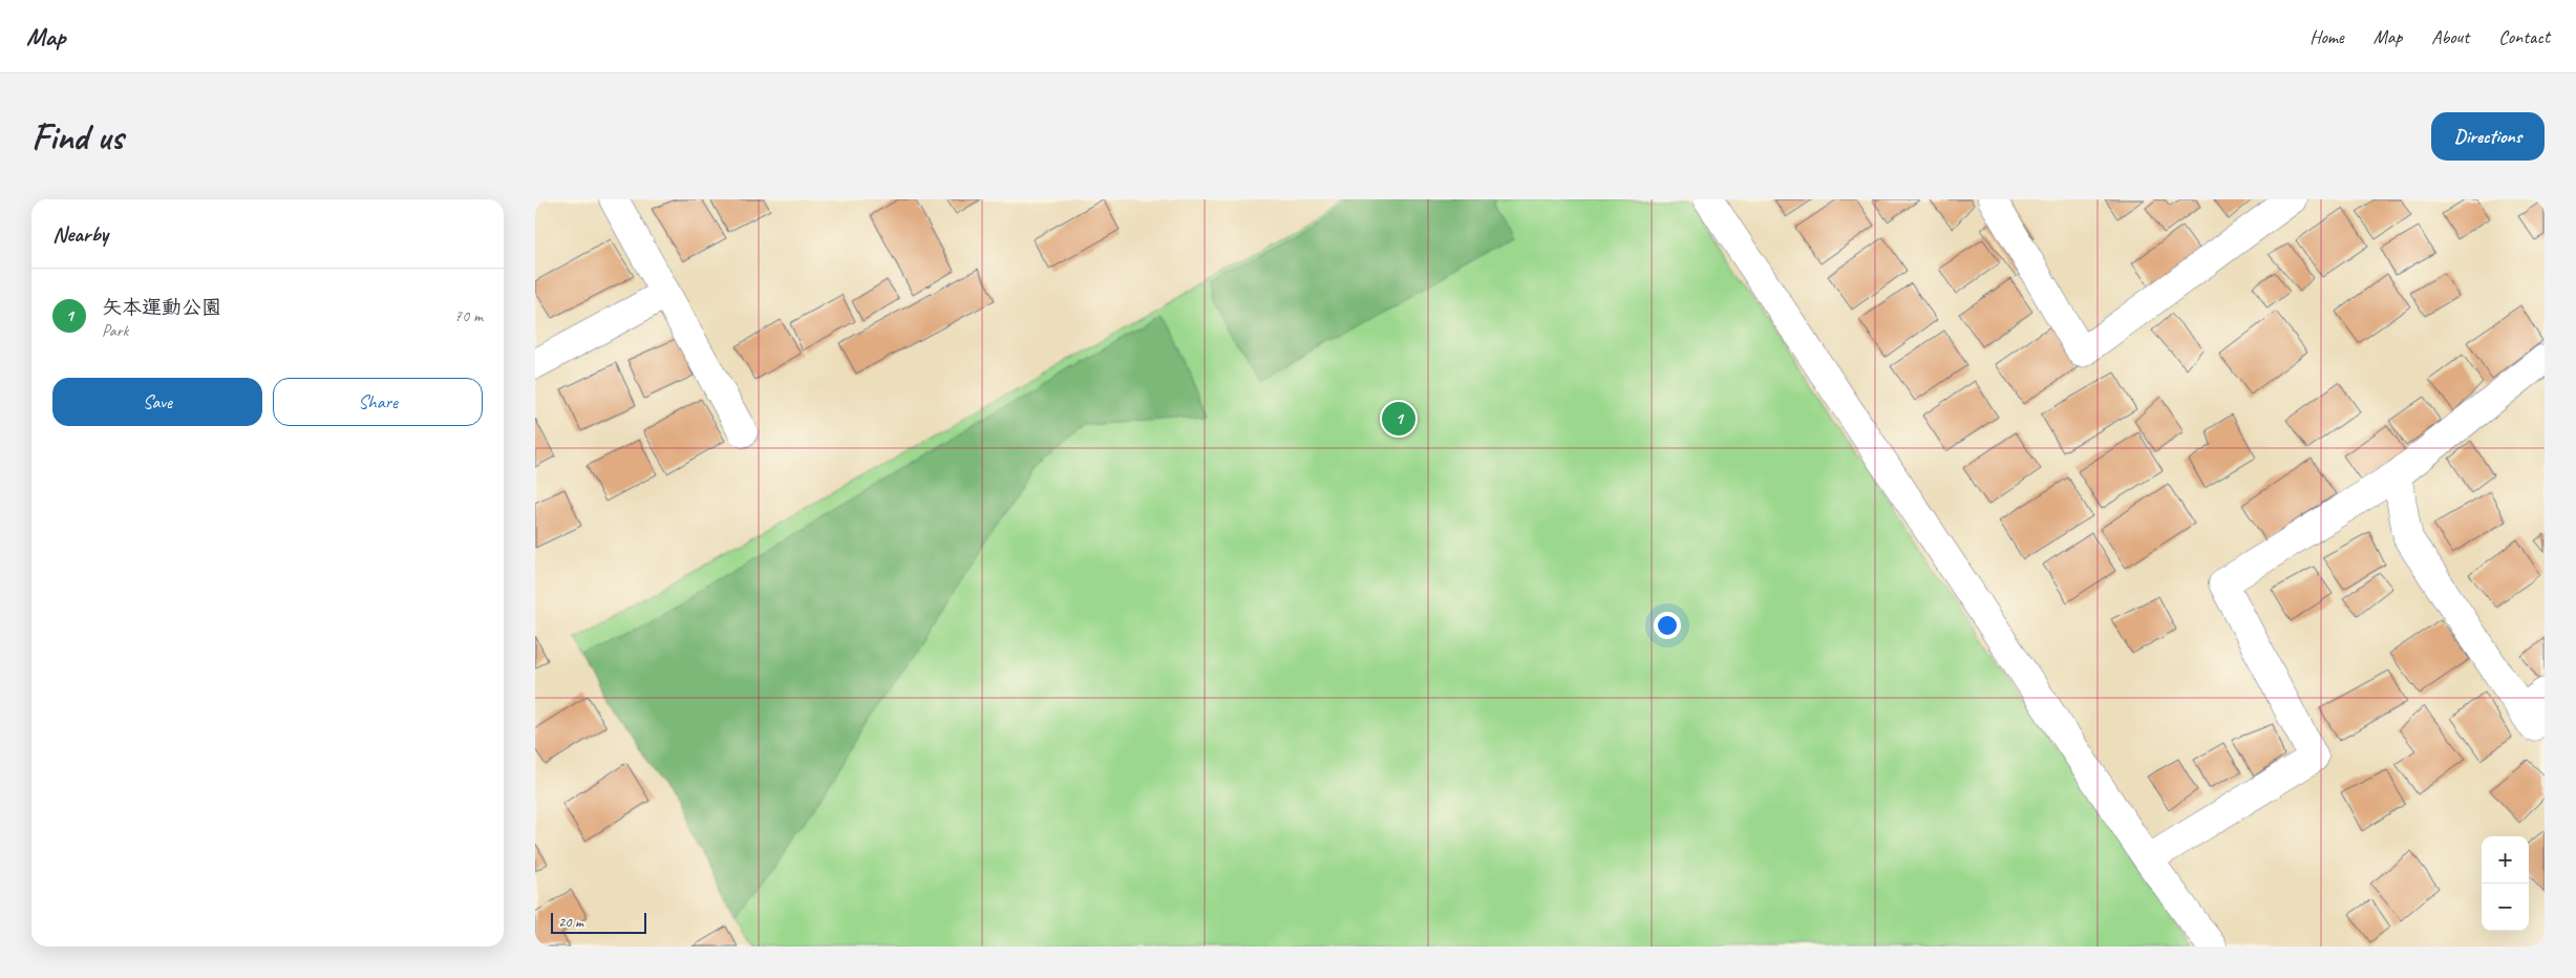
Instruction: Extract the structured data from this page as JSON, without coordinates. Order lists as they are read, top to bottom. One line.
{"scale_bar":"20 m","page":{"header":"Map","nav":["Home","Map","About","Contact"],"buttons":["Directions",["Save","Share"]],"title":"Find us","heading":"Nearby","list":[{"mark":"1","name":"矢本運動公園","note":"Park","value":"70 m"}],"pins":"1","map_buttons":["+","−"],"scale":"20 m"}}
